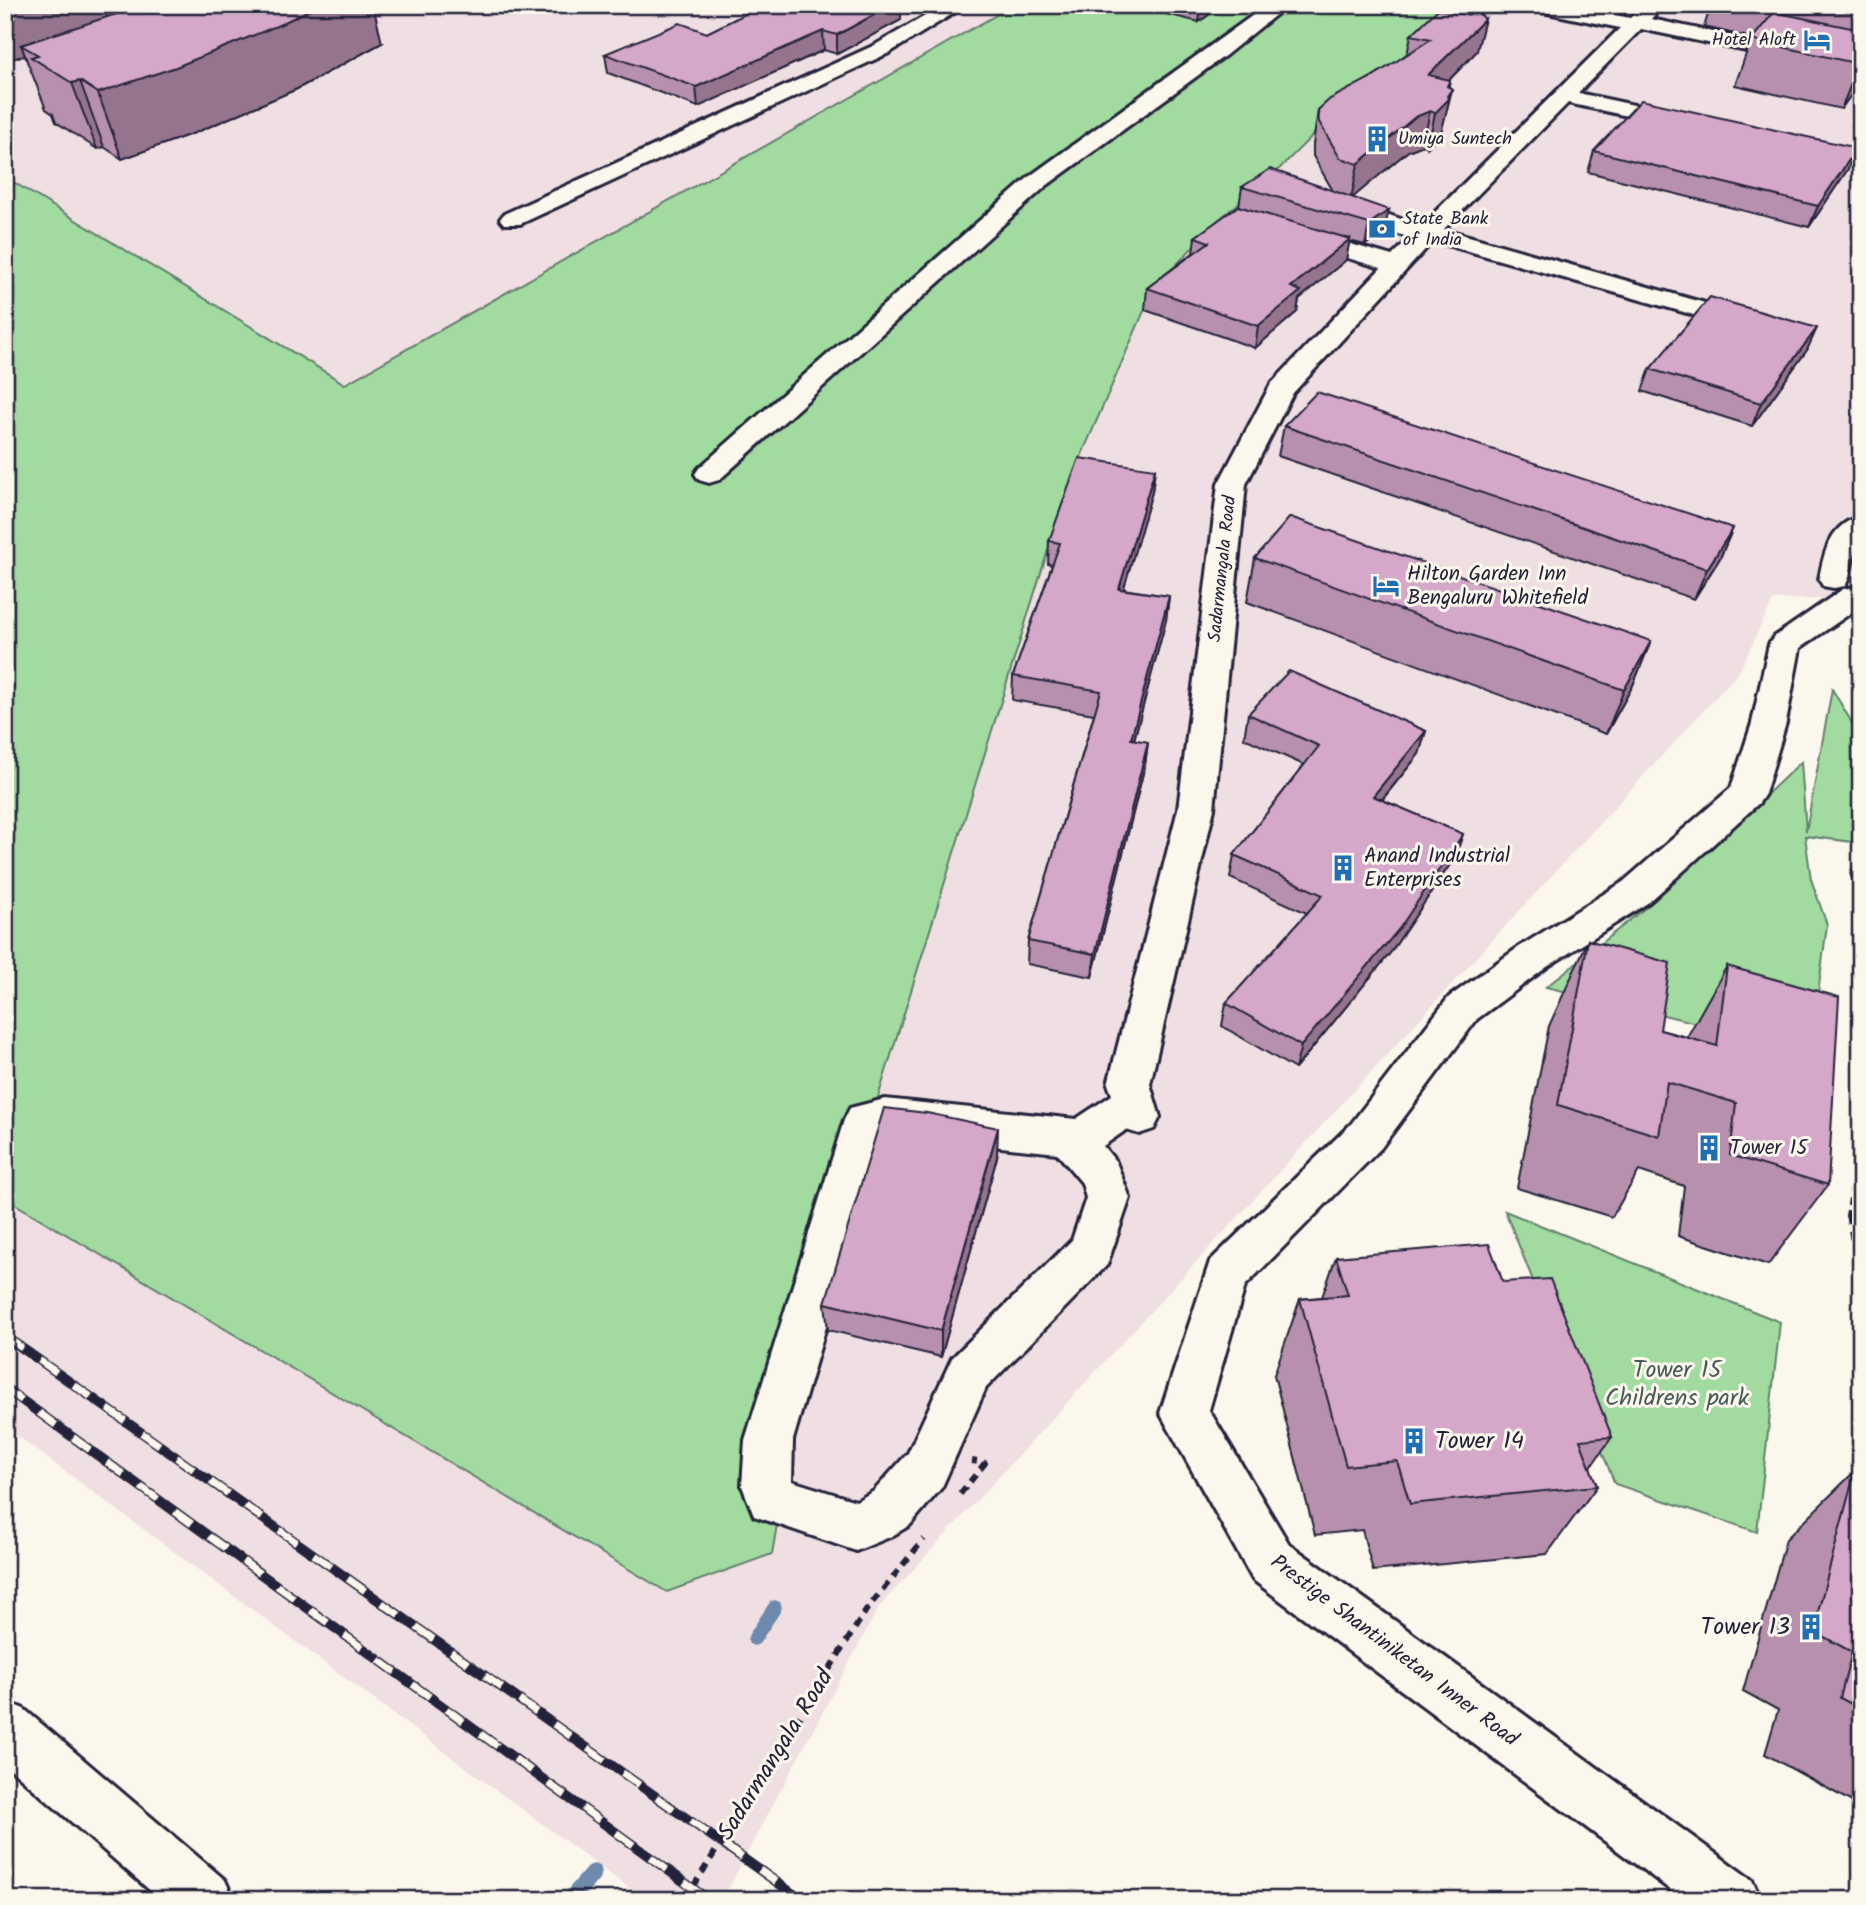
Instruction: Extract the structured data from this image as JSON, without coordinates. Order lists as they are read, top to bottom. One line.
{"streets":{"street":["Sadarmangala Road","Prestige Shantiniketan Inner Road"]},"parks":["Tower 15 Childrens park"],"places":{"hotel":["Hotel Aloft","Hilton Garden Inn Bengaluru Whitefield"],"building":["Umiya Suntech","Anand Industrial Enterprises","Tower 15","Tower 14","Tower 13"],"bank":["State Bank of India"]}}
